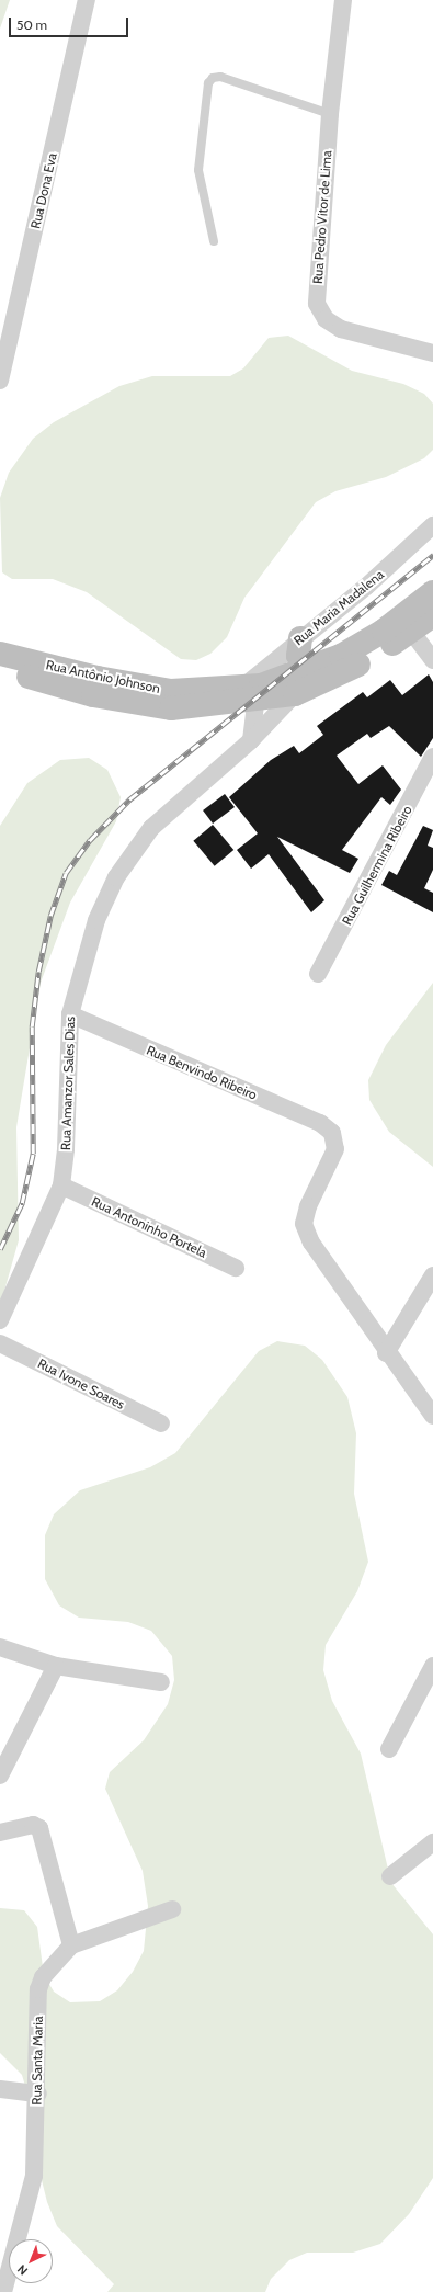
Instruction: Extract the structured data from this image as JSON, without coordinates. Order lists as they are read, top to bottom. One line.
{"streets":{"main road":["Rua Antônio Johnson"],"street":["Rua Dona Eva","Rua Pedro Vitor de Lima","Rua Maria Madalena","Rua Guilhermina Ribeiro","Rua Benvindo Ribeiro","Rua Amanzor Sales Dias","Rua Antoninho Portela","Rua Ivone Soares","Rua Santa Maria"]},"crossings":[["Rua Maria Madalena","Rua Antônio Johnson"],["Rua Benvindo Ribeiro","Rua Amanzor Sales Dias"],["Rua Amanzor Sales Dias","Rua Antoninho Portela"]],"scale_bar":"50 m","north":"bottom left"}
